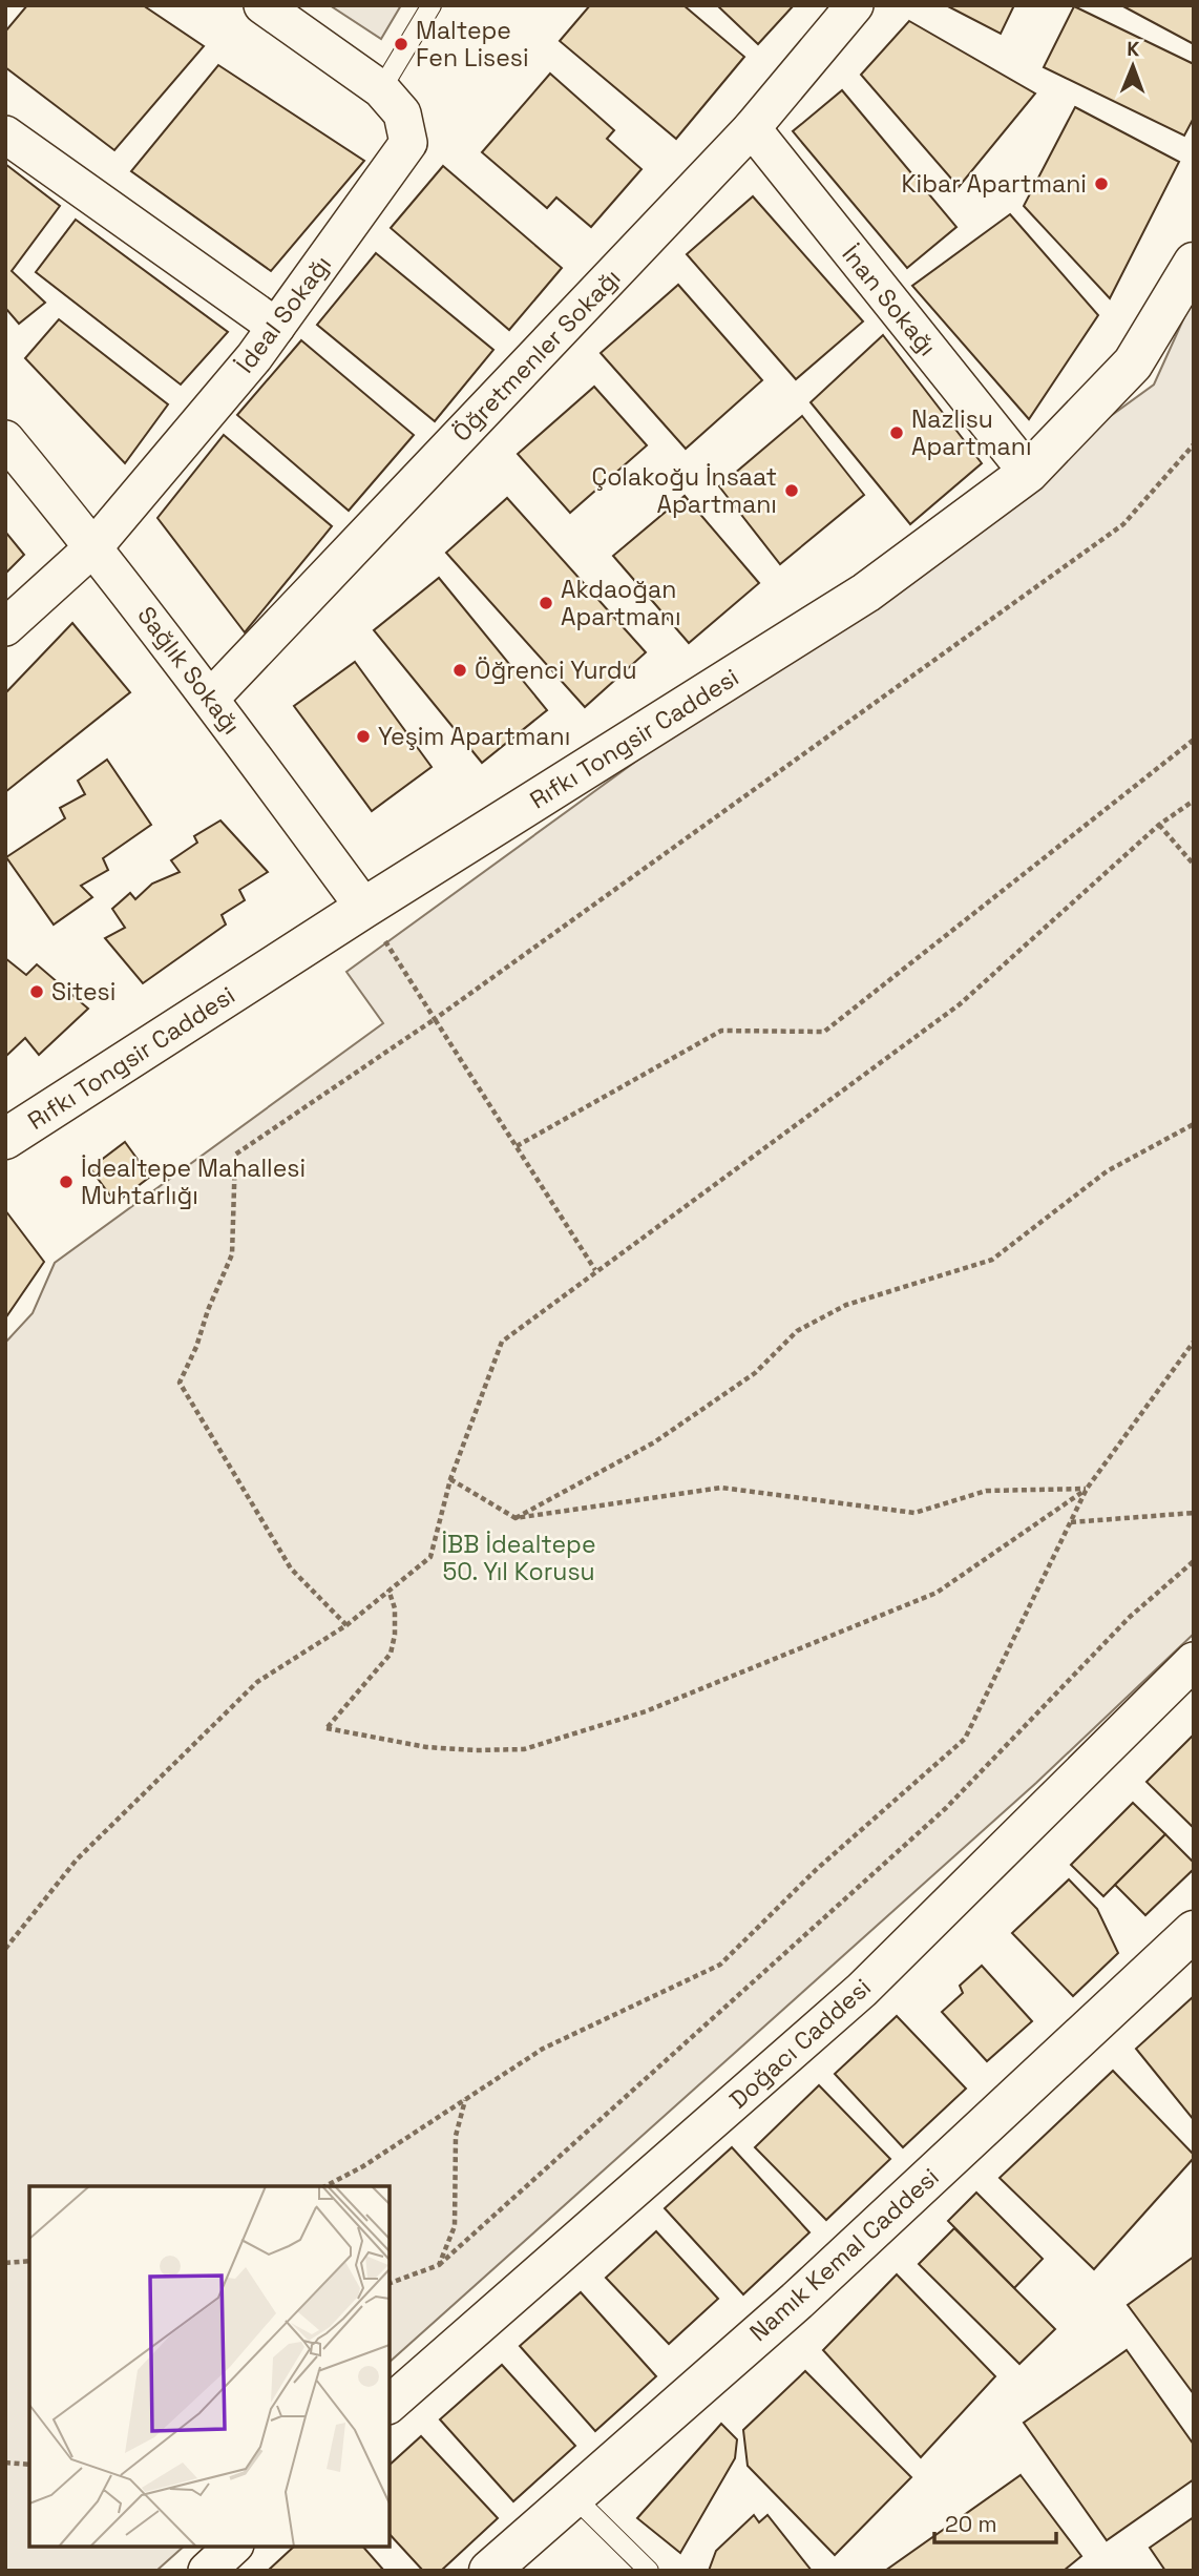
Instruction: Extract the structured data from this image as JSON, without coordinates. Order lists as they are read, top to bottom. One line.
{"streets":{"street":["İnan Sokağı","İdeal Sokağı","Öğretmenler Sokağı","Sağlık Sokağı","Rıfkı Tongsir Caddesi","Doğacı Caddesi","Namık Kemal Caddesi"]},"crossings":[["İnan Sokağı","Öğretmenler Sokağı"],["İnan Sokağı","Rıfkı Tongsir Caddesi"],["İdeal Sokağı","Sağlık Sokağı"],["Öğretmenler Sokağı","Sağlık Sokağı"],["Sağlık Sokağı","Rıfkı Tongsir Caddesi"]],"parks":["İBB İdealtepe 50. Yıl Korusu"],"places":["Maltepe Fen Lisesi","Kibar Apartmani","Nazlisu Apartmanı","Çolakoğu İnsaat Apartmanı","Akdaoğan Apartmanı","Öğrenci Yurdu","Yeşim Apartmanı","Sitesi","İdealtepe Mahallesi Muhtarlığı"],"scale_bar":"20 m","north":"top"}
